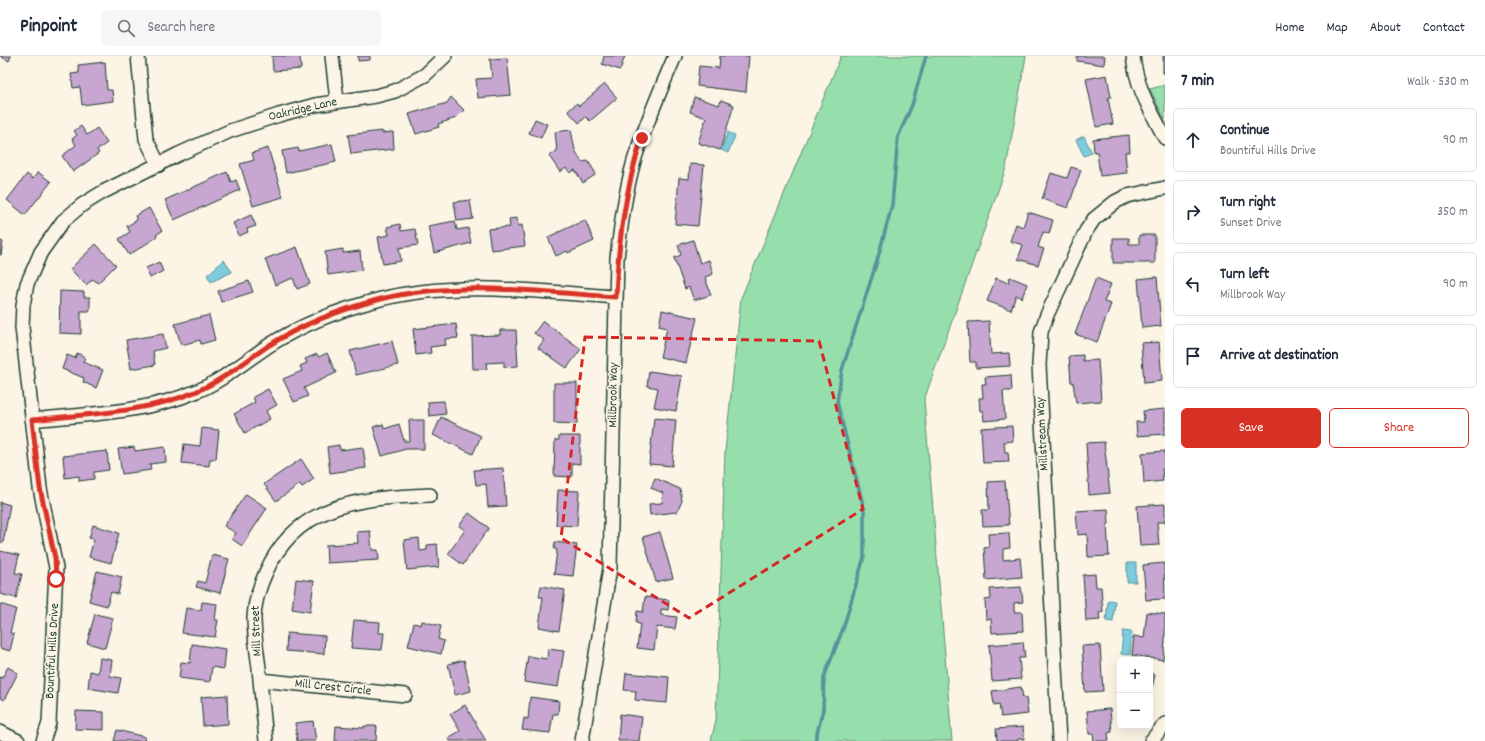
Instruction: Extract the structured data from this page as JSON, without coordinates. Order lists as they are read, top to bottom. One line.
{"streets":{"street":["Oakridge Lane","Millbrook Way","Millstream Way","Mill Street","Bountiful Hills Drive","Mill Crest Circle"]},"crossings":[["Oakridge Lane","Bountiful Hills Drive"],["Mill Street","Mill Crest Circle"]],"page":{"header":"Pinpoint","search":"Search here","nav":["Home","Map","About","Contact"],"heading":["7 min","Walk · 530 m"],"list":[["Continue","Bountiful Hills Drive","90 m"],["Turn right","Sunset Drive","350 m"],["Turn left","Millbrook Way","90 m"],"Arrive at destination"],"buttons":["Save","Share"],"map_buttons":["+","−"]}}
